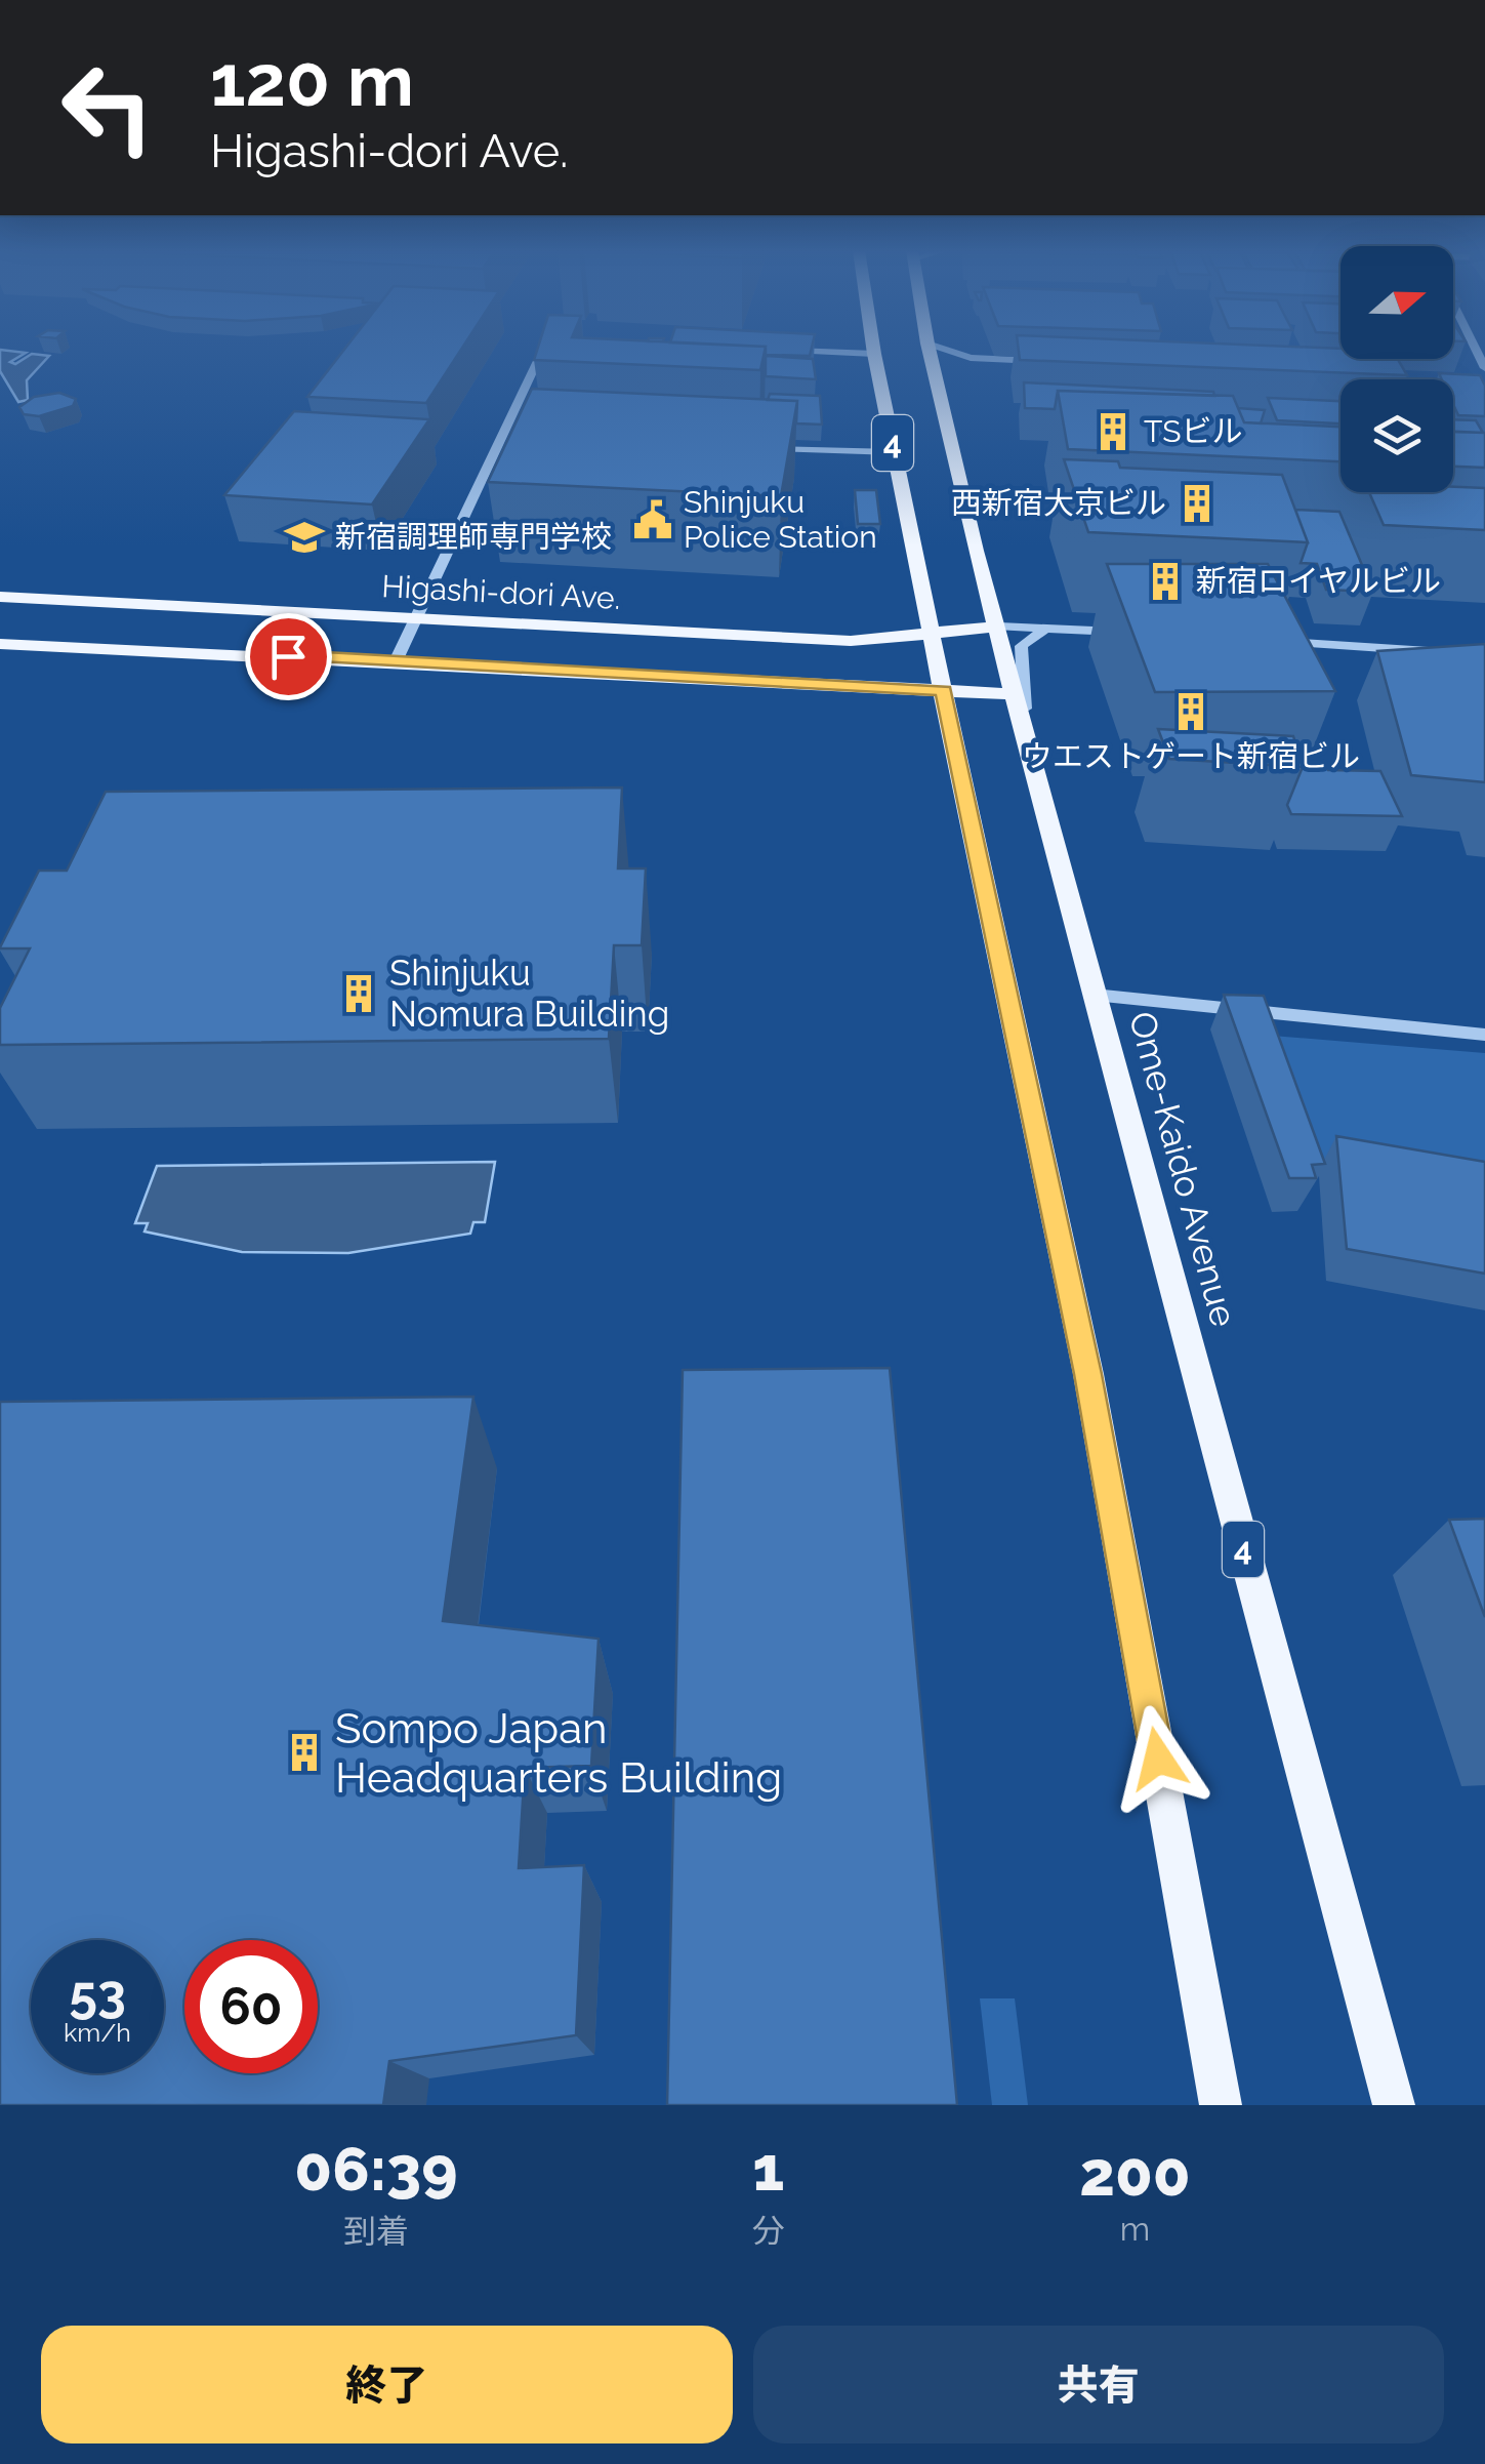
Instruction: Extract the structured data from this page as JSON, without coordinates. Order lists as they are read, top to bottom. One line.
{"streets":{"main road":["4","Higashi-dori Ave.","Ome-Kaido Avenue"]},"crossings":[["4","Higashi-dori Ave."],["Higashi-dori Ave.","Ome-Kaido Avenue"]],"places":{"building":["TSビル","西新宿大京ビル","新宿ロイヤルビル","ウエストゲート新宿ビル","Shinjuku Nomura Building","Sompo Japan Headquarters Building"],"public building":["Shinjuku Police Station"],"school or university":["新宿調理師専門学校"]},"north":"right","page":{"turn":["120 m","Higashi-dori Ave."],"speed":"53 km/h","limit":"60","eta":["06:39","到着","1","分","200","m"],"buttons":["終了","共有"]}}
